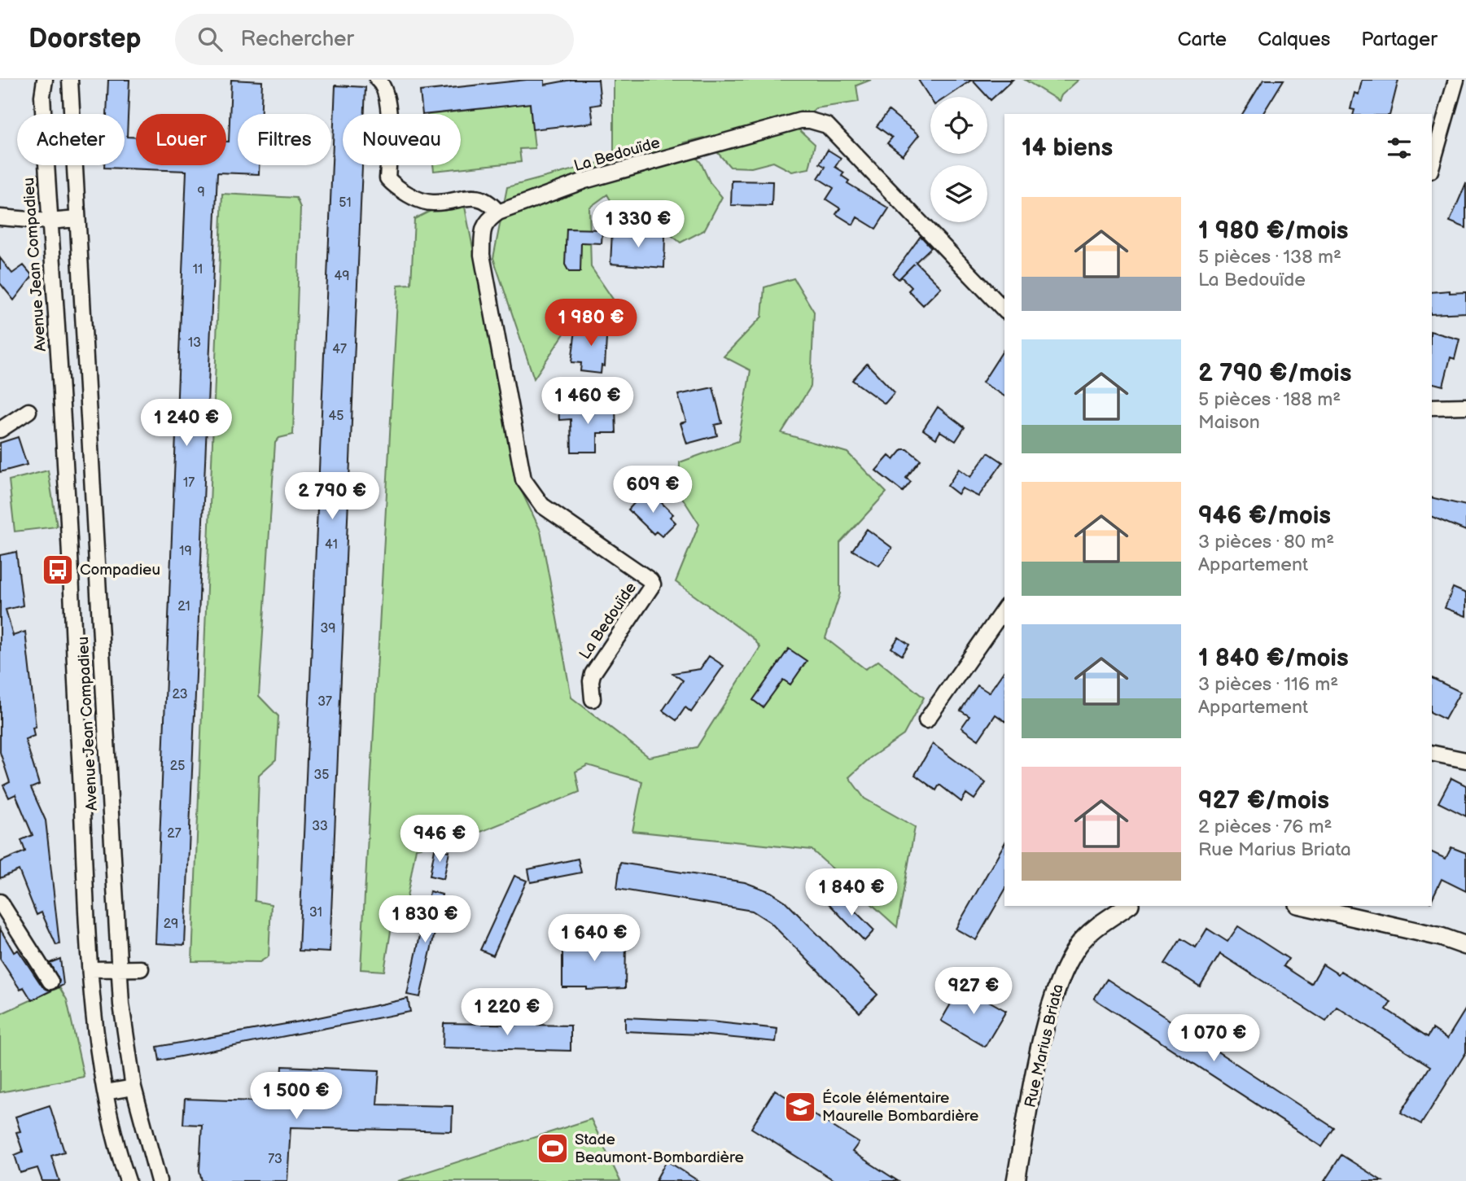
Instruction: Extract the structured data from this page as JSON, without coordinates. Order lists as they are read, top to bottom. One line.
{"streets":{"street":["La Bedouïde","Avenue Jean Compadieu","Rue Marius Briata"]},"places":{"bus stop":["Compadieu"],"school or university":["École élémentaire Maurelle Bombardière"],"sports":["Stade Beaumont-Bombardière"]},"house_numbers":["9","51","11","49","13","47","45","17","41","19","21","39","23","37","25","35","33","27","31","29","73"],"page":{"header":"Doorstep","search":"Rechercher","nav":["Carte","Calques","Partager"],"chip":["Acheter","Louer","Filtres","Nouveau"],"heading":"14 biens","list":[{"name":"1 980 €/mois","note":"5 pièces · 138 m² · La Bedouïde"},{"name":"2 790 €/mois","note":"5 pièces · 188 m² · Maison"},{"name":"946 €/mois","note":"3 pièces · 80 m² · Appartement"},{"name":"1 840 €/mois","note":"3 pièces · 116 m² · Appartement"},{"name":"927 €/mois","note":"2 pièces · 76 m² · Rue Marius Briata"}],"price":["1 330 €","1 980 €","1 460 €","1 240 €","609 €","2 790 €","946 €","1 840 €","1 830 €","1 640 €","927 €","1 220 €","1 070 €","1 500 €"]}}
